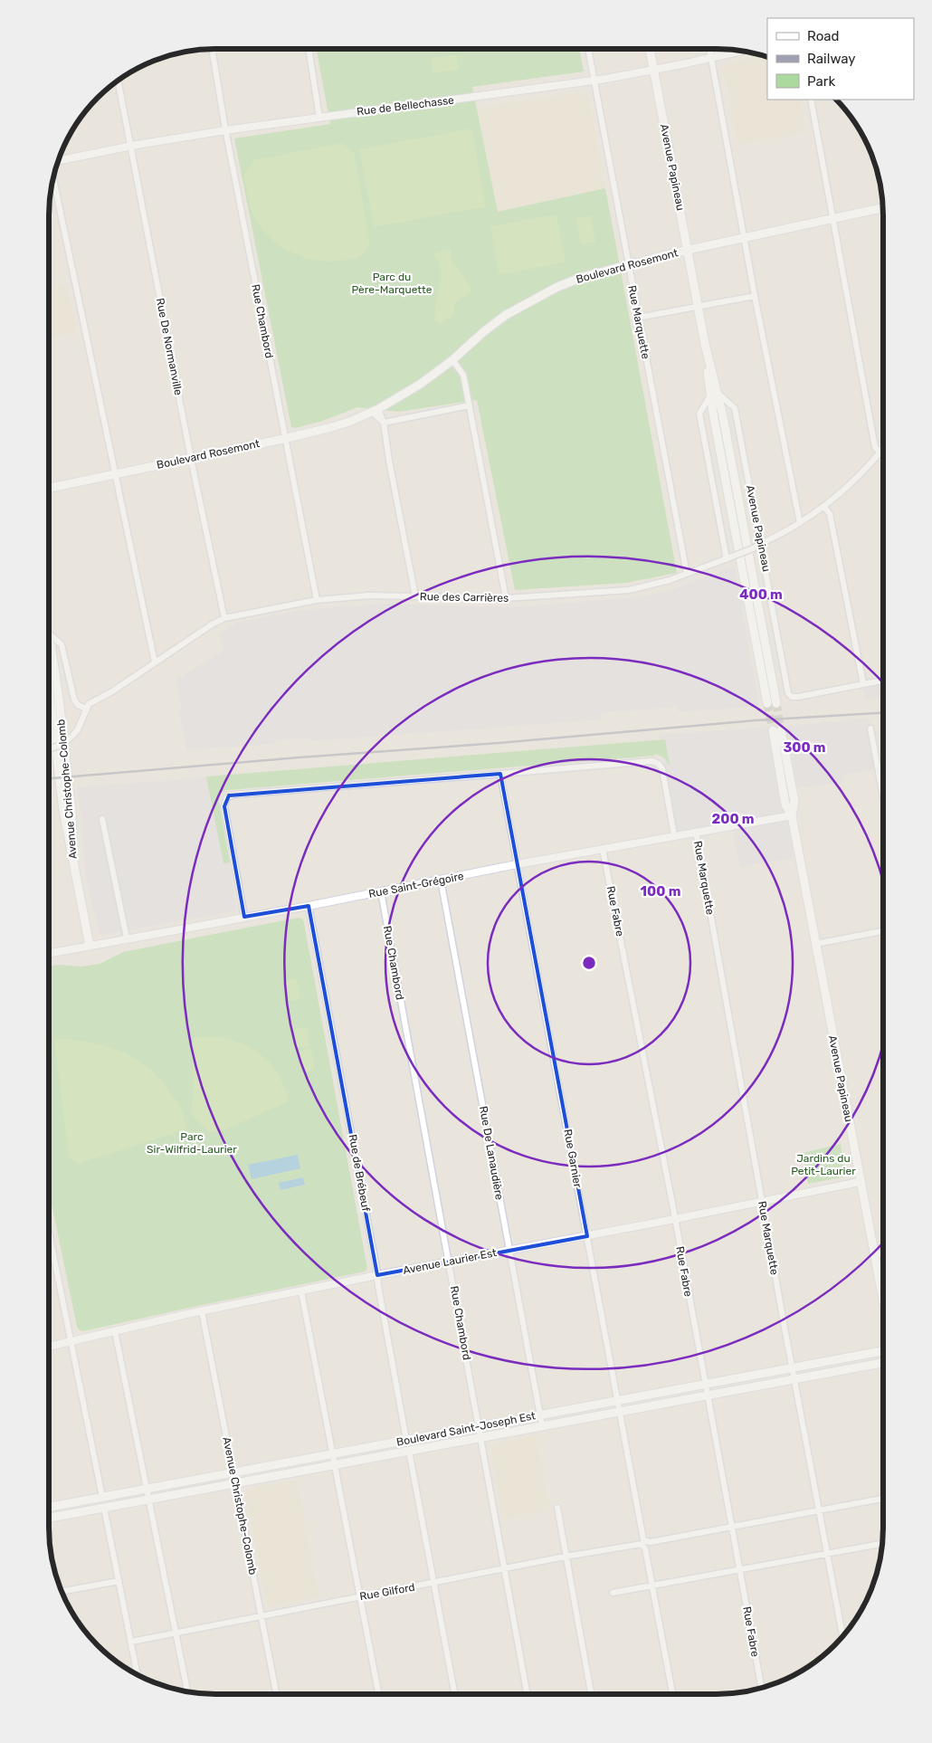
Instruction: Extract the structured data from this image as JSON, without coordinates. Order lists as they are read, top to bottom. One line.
{"streets":{"main road":["Avenue Papineau","Boulevard Rosemont","Avenue Christophe-Colomb","Boulevard Saint-Joseph Est"],"street":["Rue de Bellechasse","Rue Chambord","Rue Marquette","Rue De Normanville","Rue des Carrières","Rue Saint-Grégoire","Rue Fabre","Rue De Lanaudière","Rue Garnier","Rue de Brébeuf","Avenue Laurier Est","Rue Gilford"]},"crossings":[["Rue de Bellechasse","Avenue Papineau"],["Rue de Bellechasse","Rue Chambord"],["Rue de Bellechasse","Rue Marquette"],["Rue de Bellechasse","Rue De Normanville"],["Avenue Papineau","Boulevard Rosemont"],["Avenue Papineau","Rue des Carrières"],["Avenue Papineau","Rue Saint-Grégoire"],["Avenue Papineau","Avenue Laurier Est"],["Boulevard Rosemont","Rue Chambord"],["Boulevard Rosemont","Rue Marquette"],["Boulevard Rosemont","Rue De Normanville"],["Rue Chambord","Rue des Carrières"],["Rue Chambord","Rue Saint-Grégoire"],["Rue Chambord","Avenue Laurier Est"],["Rue Chambord","Boulevard Saint-Joseph Est"],["Rue Chambord","Rue Gilford"],["Rue Marquette","Rue des Carrières"],["Rue Marquette","Rue Saint-Grégoire"],["Rue Marquette","Avenue Laurier Est"],["Rue Marquette","Boulevard Saint-Joseph Est"],["Rue Marquette","Rue Gilford"],["Rue De Normanville","Rue des Carrières"],["Avenue Christophe-Colomb","Rue Saint-Grégoire"],["Avenue Christophe-Colomb","Avenue Laurier Est"],["Avenue Christophe-Colomb","Boulevard Saint-Joseph Est"],["Avenue Christophe-Colomb","Rue Gilford"],["Rue Saint-Grégoire","Rue Fabre"],["Rue Saint-Grégoire","Rue De Lanaudière"],["Rue Saint-Grégoire","Rue Garnier"],["Rue Saint-Grégoire","Rue de Brébeuf"],["Rue Fabre","Avenue Laurier Est"],["Rue Fabre","Boulevard Saint-Joseph Est"],["Rue Fabre","Rue Gilford"],["Rue De Lanaudière","Avenue Laurier Est"],["Rue De Lanaudière","Boulevard Saint-Joseph Est"],["Rue Garnier","Avenue Laurier Est"],["Rue Garnier","Boulevard Saint-Joseph Est"],["Rue Garnier","Rue Gilford"],["Rue de Brébeuf","Avenue Laurier Est"],["Rue de Brébeuf","Boulevard Saint-Joseph Est"]],"parks":["Parc du Père-Marquette","Parc Sir-Wilfrid-Laurier","Jardins du Petit-Laurier"],"legend":["Road","Railway","Park"],"rings":["400 m","300 m","200 m","100 m"]}
